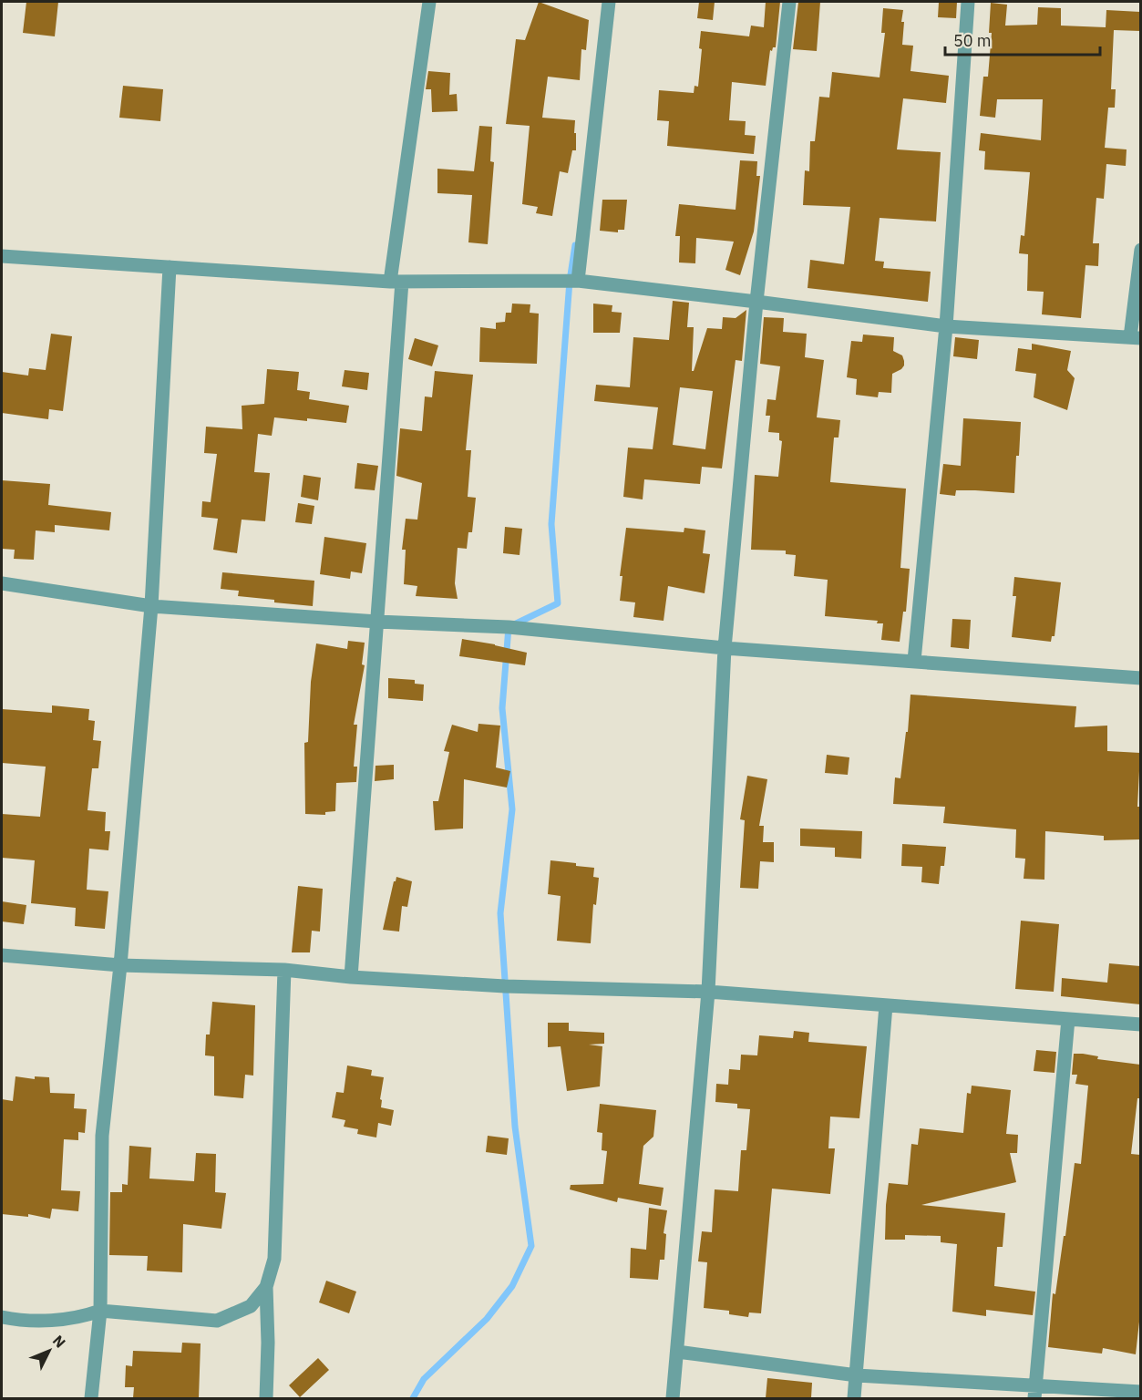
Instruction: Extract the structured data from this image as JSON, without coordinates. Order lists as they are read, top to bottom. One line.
{"scale_bar":"50 m","north":"top right"}
